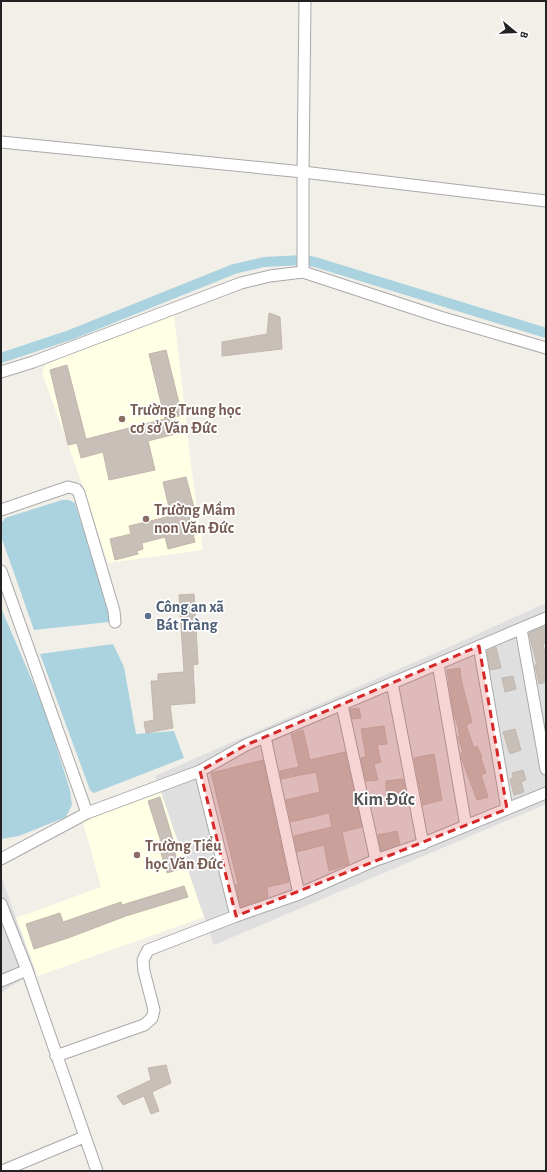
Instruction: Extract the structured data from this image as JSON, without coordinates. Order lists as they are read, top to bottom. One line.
{"districts":["Kim Đức"],"places":["Trường Trung học cơ sở Văn Đức","Trường Mầm non Văn Đức","Công an xã Bát Tràng","Trường Tiểu học Văn Đức"],"north":"right"}
